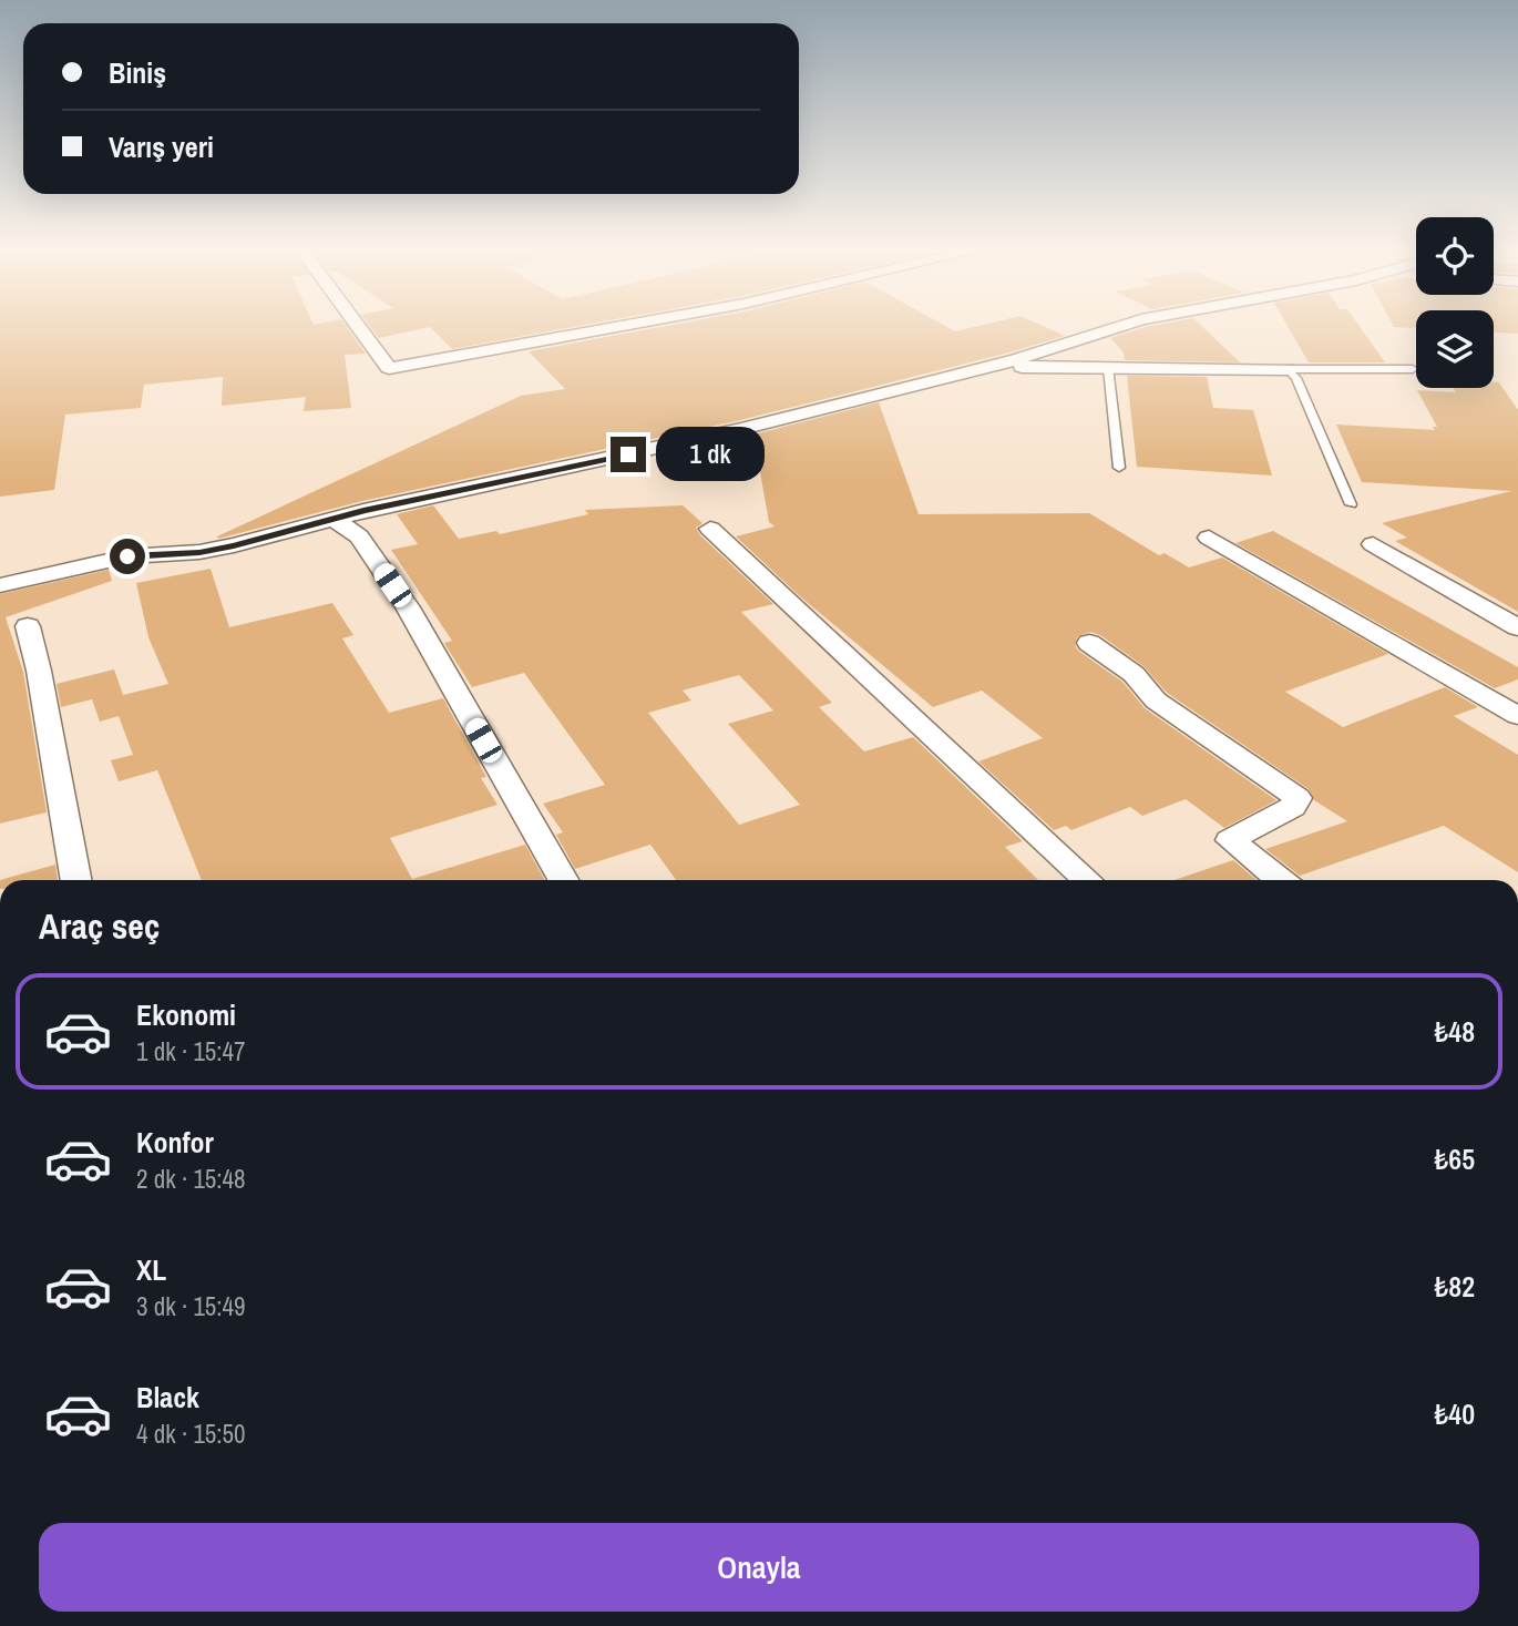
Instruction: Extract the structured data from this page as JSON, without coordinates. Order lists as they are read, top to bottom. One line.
{"page":{"banner":["Biniş","Varış yeri"],"bubble":"1 dk","heading":"Araç seç","list":[{"name":"Ekonomi","note":"1 dk · 15:47","value":"₺48"},{"name":"Konfor","note":"2 dk · 15:48","value":"₺65"},{"name":"XL","note":"3 dk · 15:49","value":"₺82"},{"name":"Black","note":"4 dk · 15:50","value":"₺40"}],"buttons":"Onayla"}}
